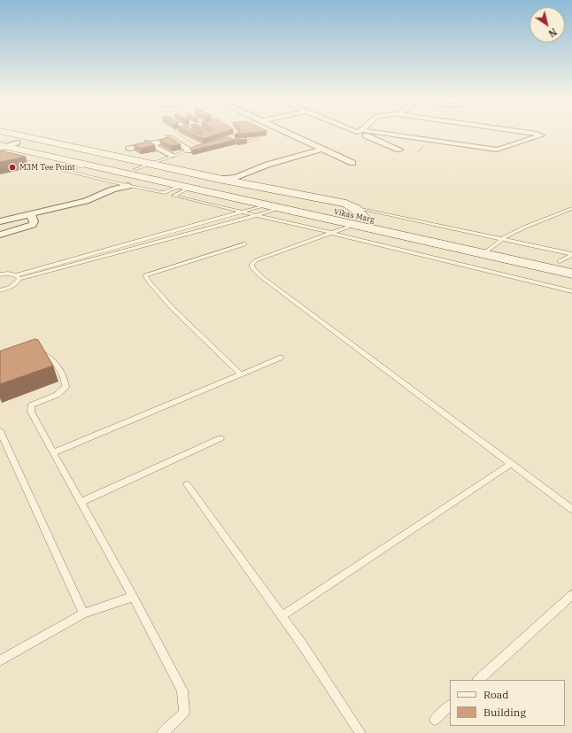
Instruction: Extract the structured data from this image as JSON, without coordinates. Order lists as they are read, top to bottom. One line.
{"streets":{"main road":["Vikas Marg"]},"places":["M3M Tee Point"],"legend":["Road","Building"],"north":"bottom right"}
